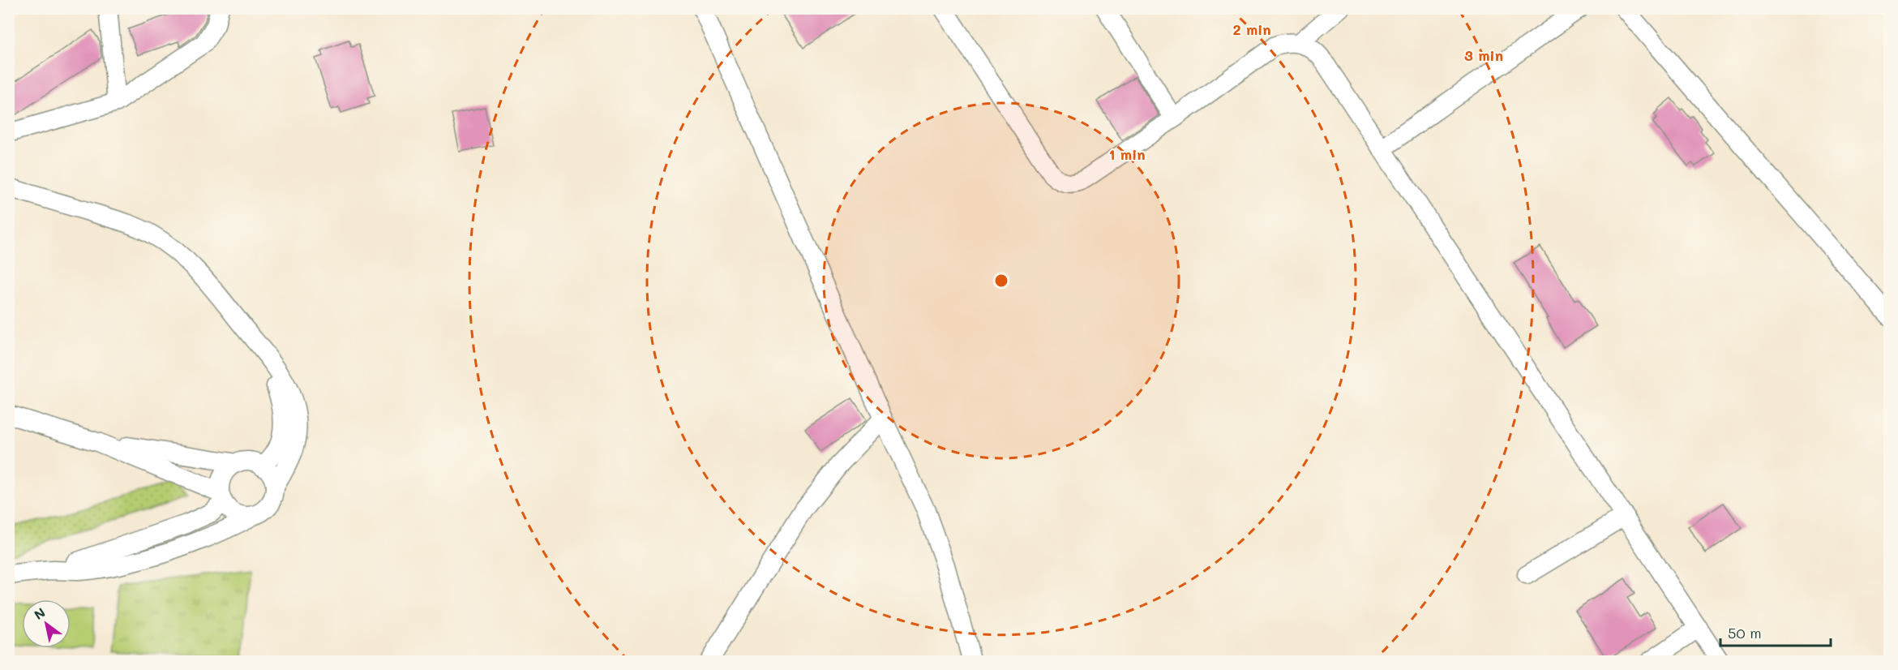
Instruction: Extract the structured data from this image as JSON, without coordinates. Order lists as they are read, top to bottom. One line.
{"scale_bar":"50 m","north":"top left","rings":["2 min","3 min","1 min"]}
